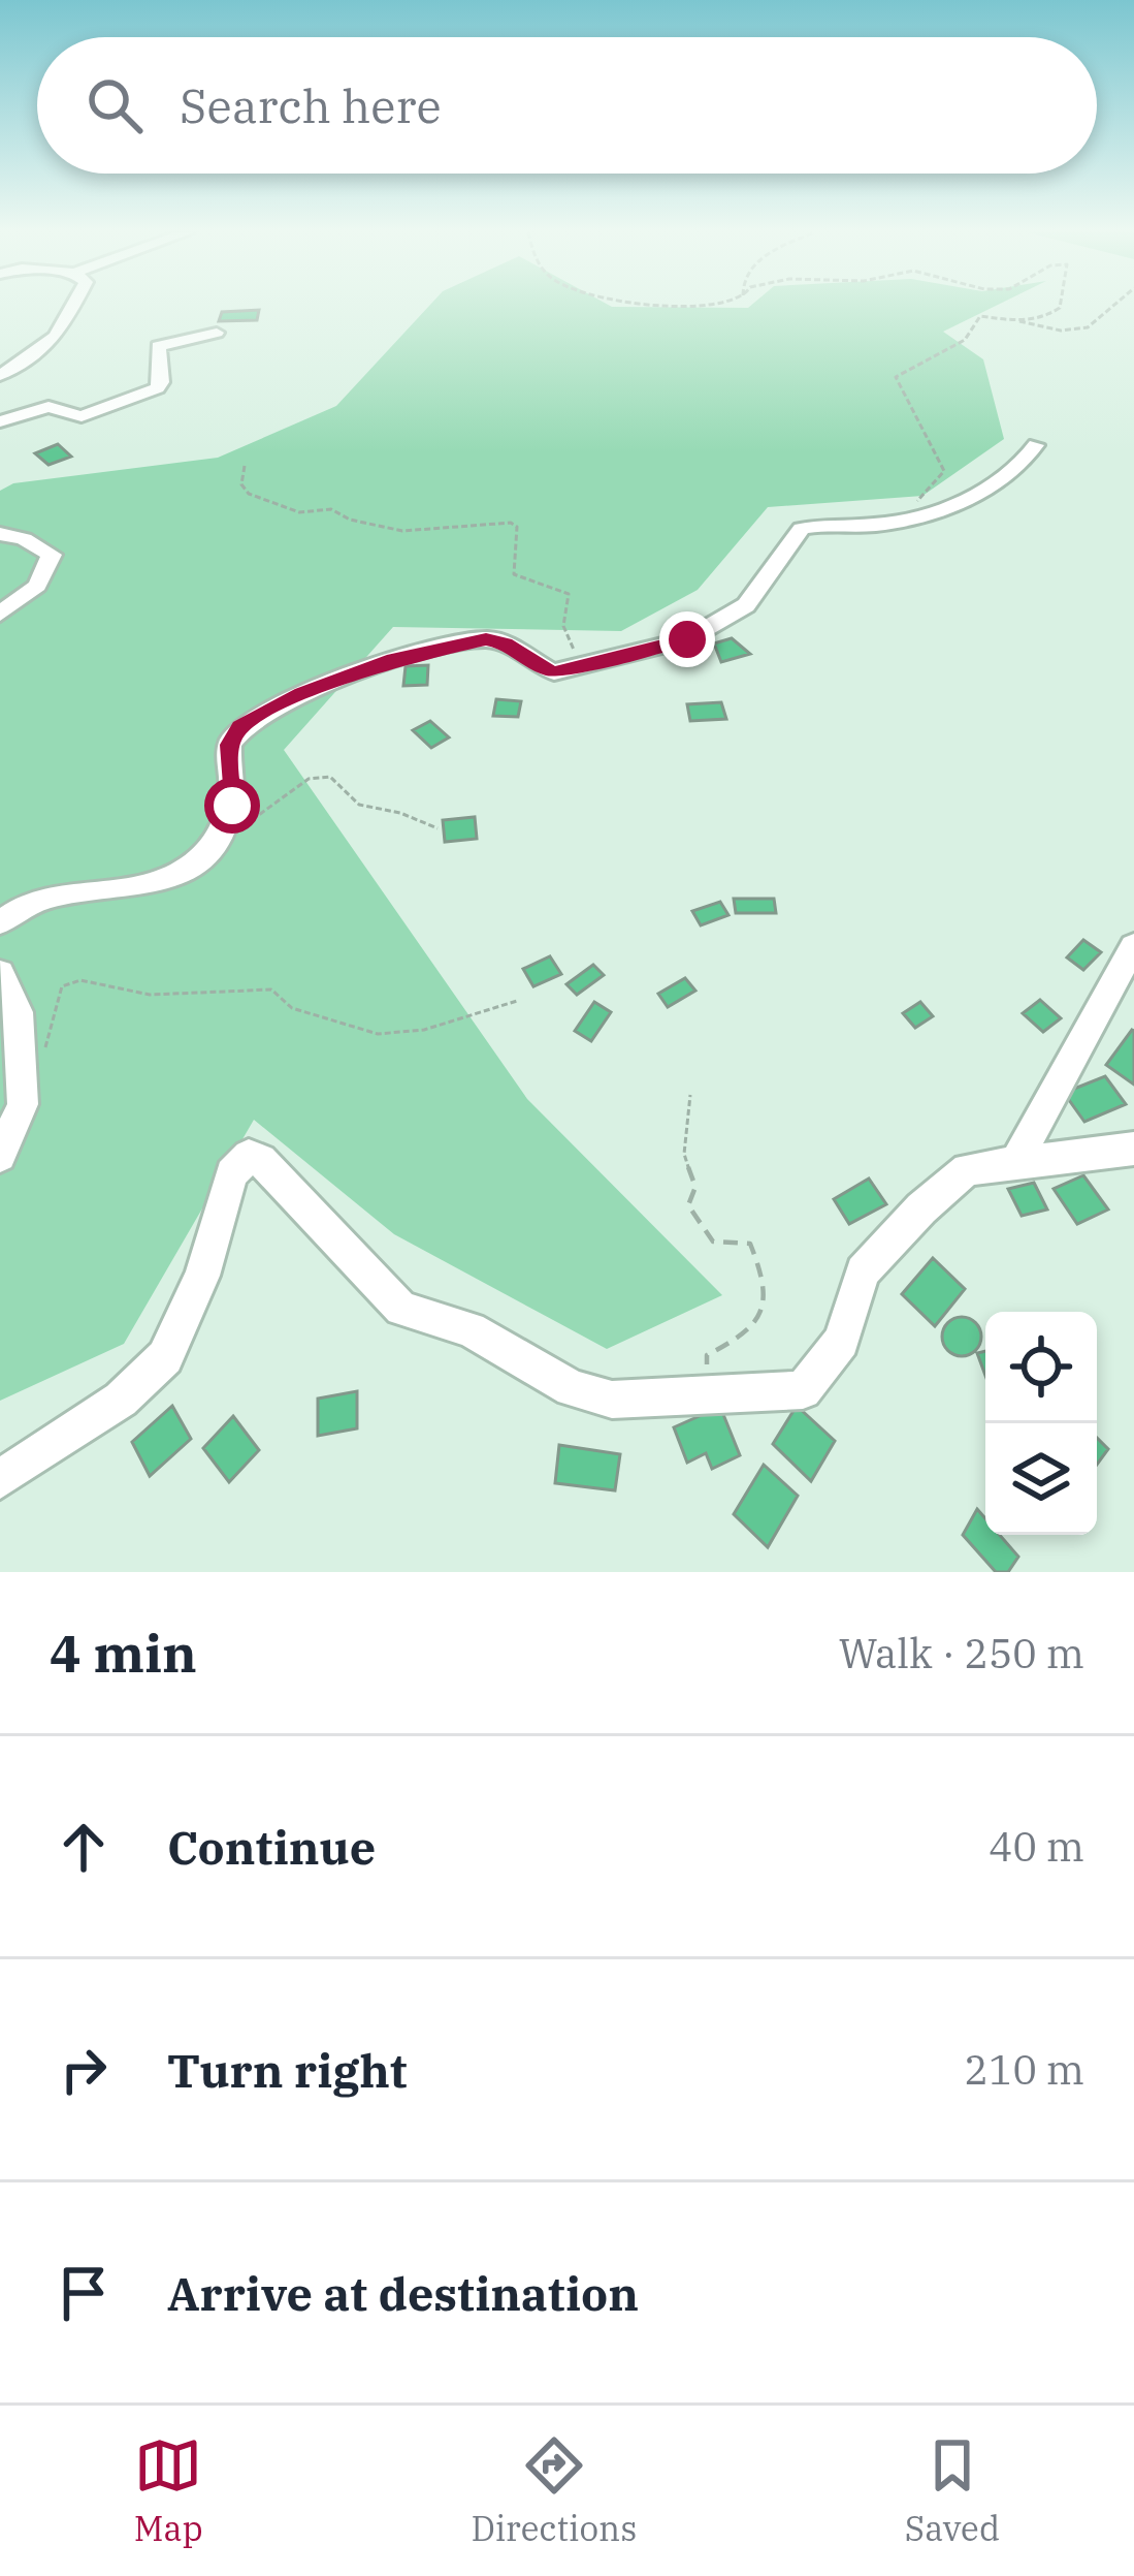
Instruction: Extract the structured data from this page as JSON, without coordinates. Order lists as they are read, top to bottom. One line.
{"page":{"search":"Search here","heading":["4 min","Walk · 250 m"],"list":[["Continue","40 m"],["Turn right","210 m"],"Arrive at destination"],"nav":["Map","Directions","Saved"]}}
